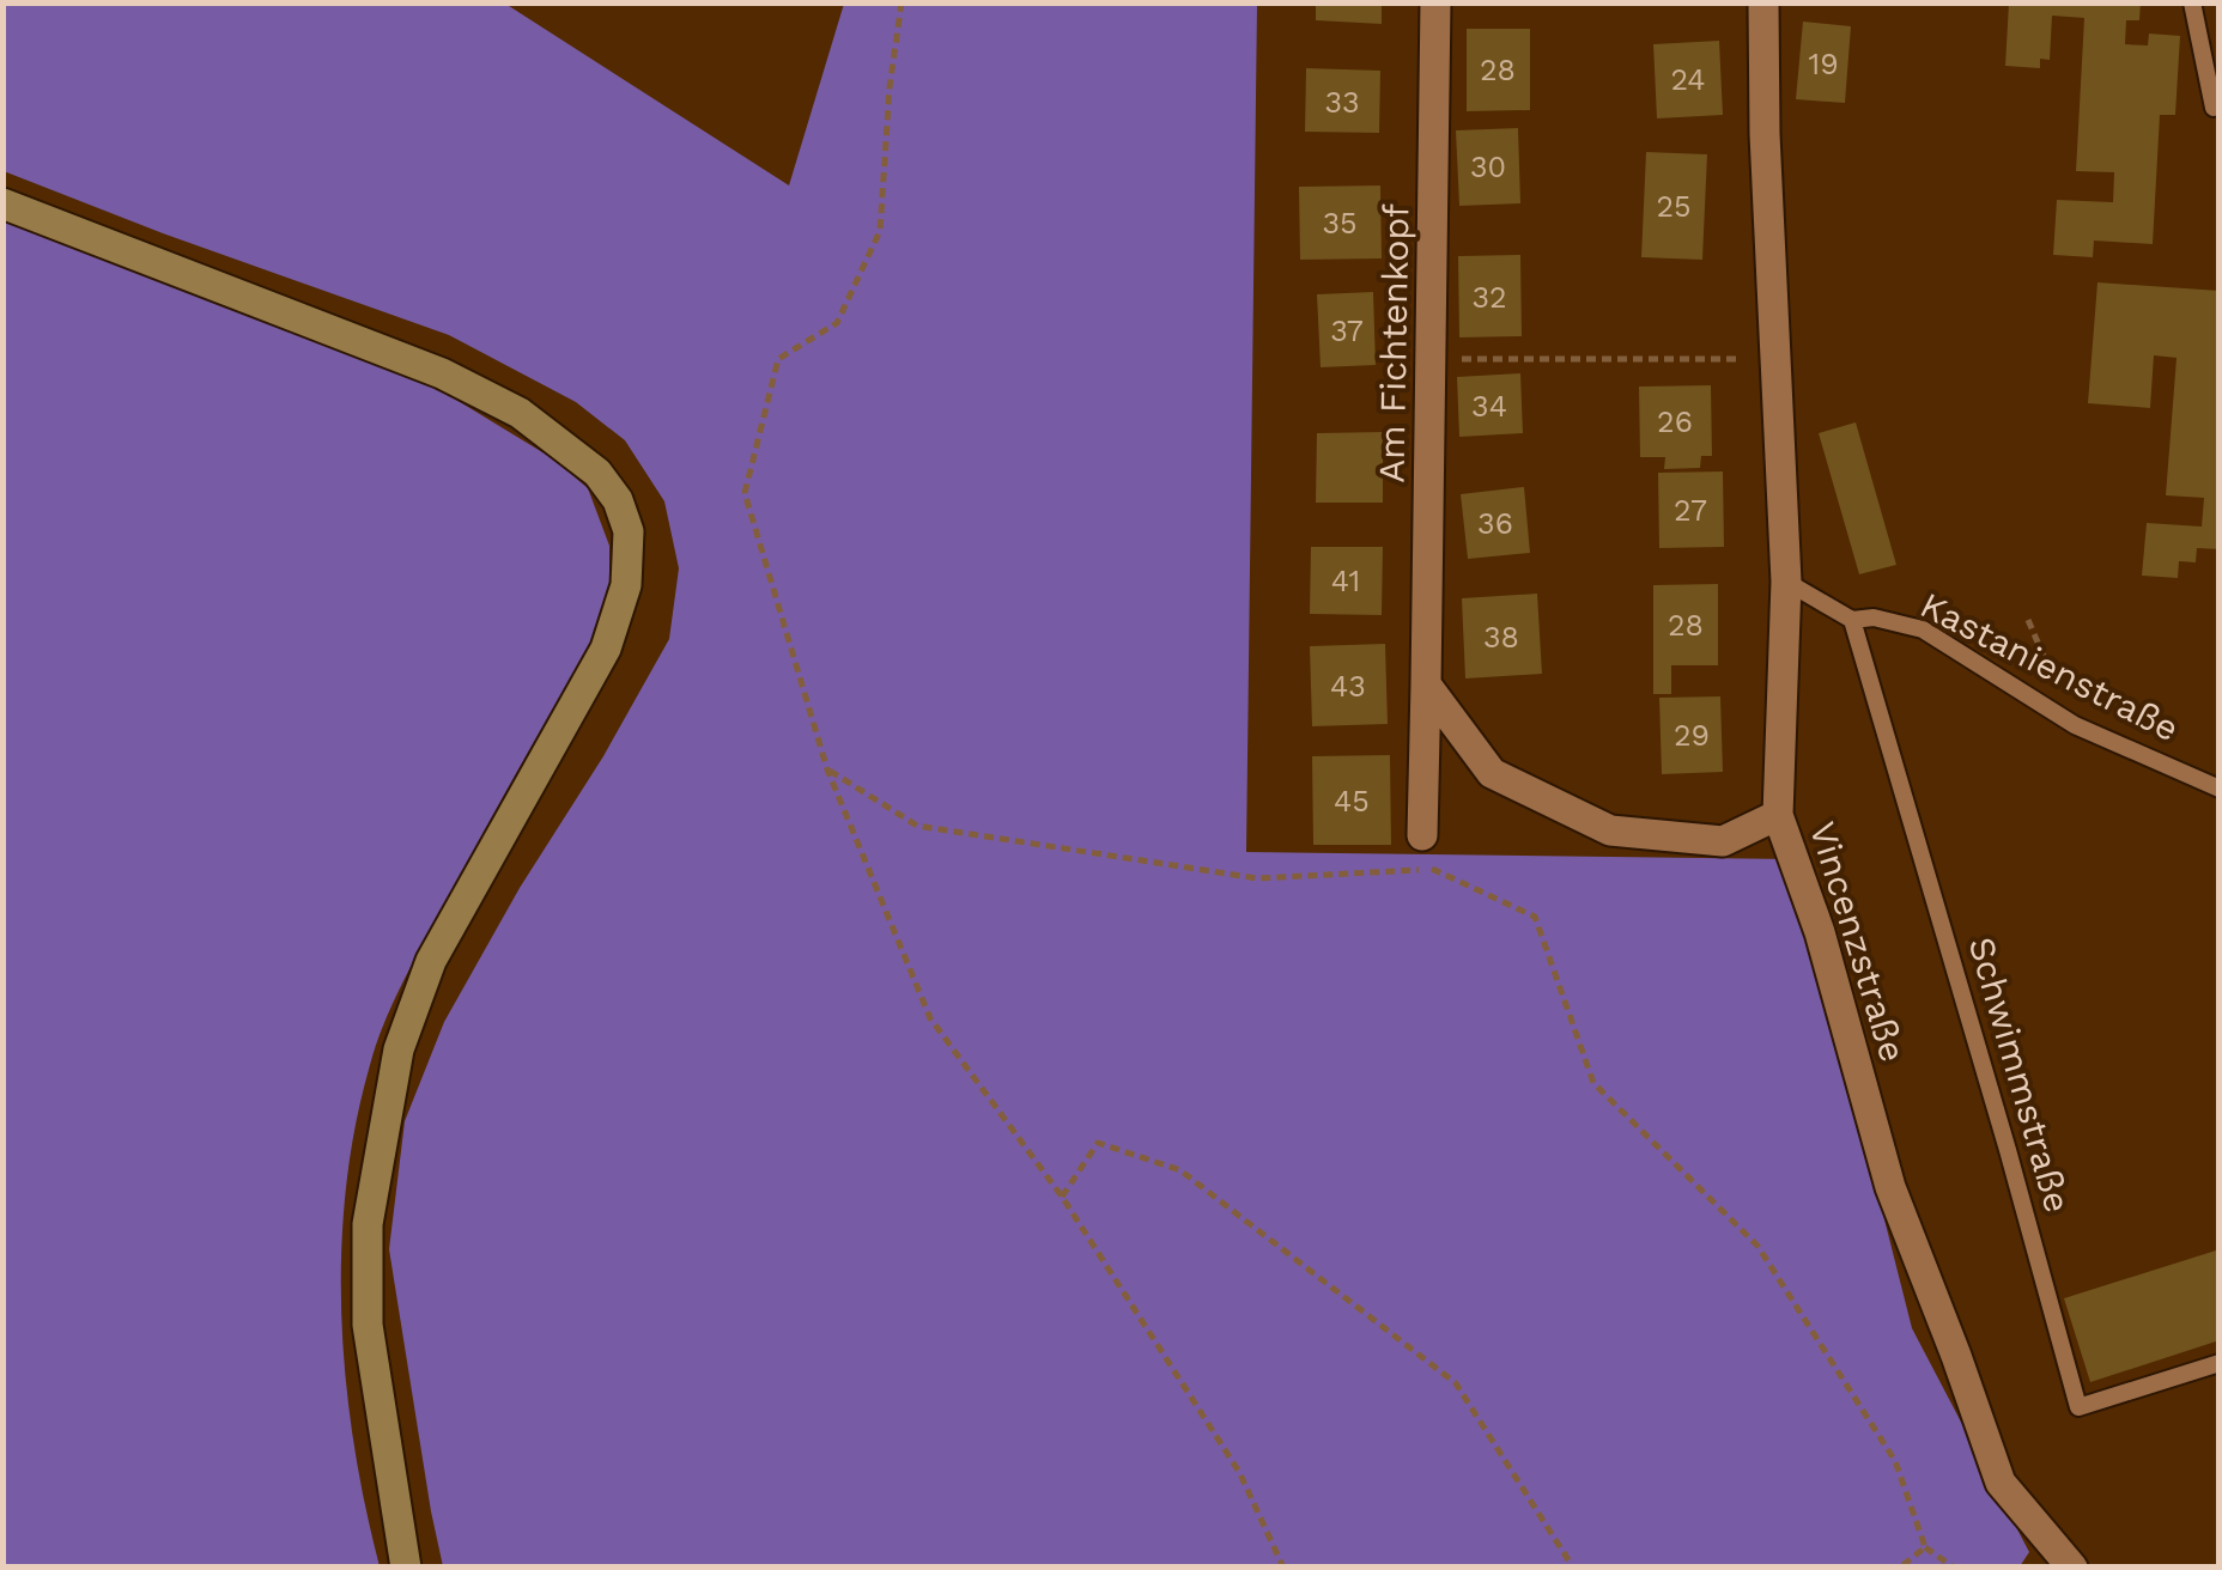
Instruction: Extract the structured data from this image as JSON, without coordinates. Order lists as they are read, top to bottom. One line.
{"streets":{"street":["Am Fichtenkopf","Vincenzstraße"],"lane":["Kastanienstraße","Schwimmstraße"]},"crossings":[["Kastanienstraße","Vincenzstraße"],["Kastanienstraße","Schwimmstraße"]],"house_numbers":["19","28","24","33","30","25","35","32","37","34","26","27","36","41","28","38","43","29","45"]}
